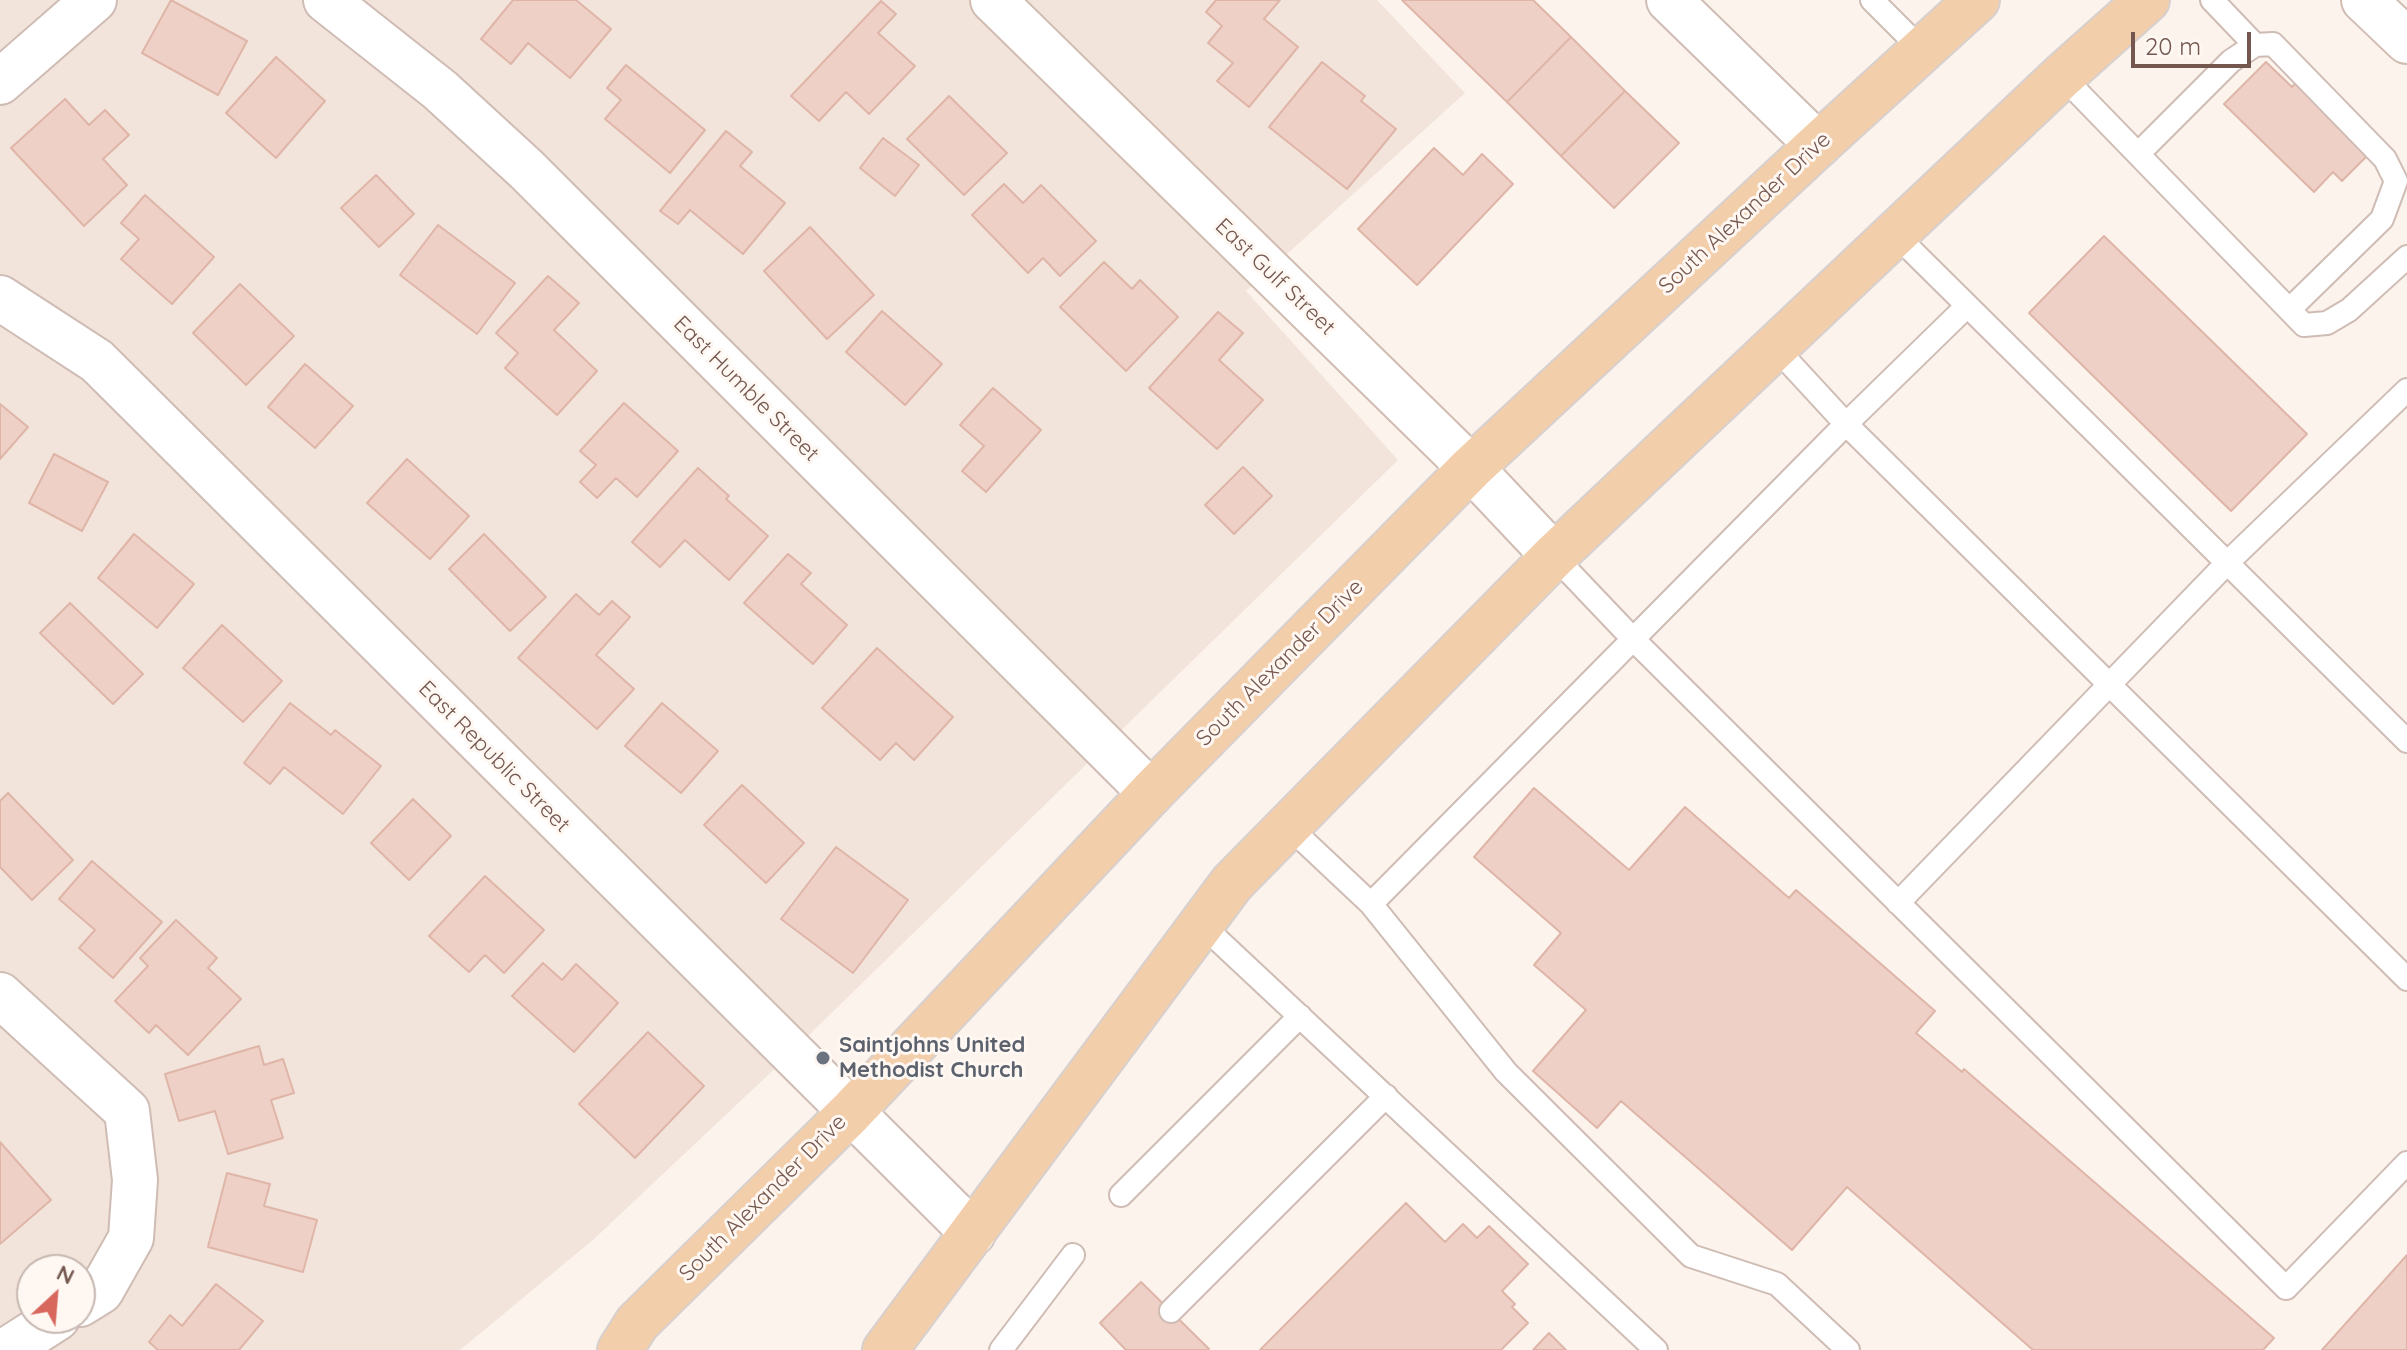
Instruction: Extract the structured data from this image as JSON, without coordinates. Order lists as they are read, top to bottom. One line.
{"streets":{"main road":["South Alexander Drive"],"street":["East Gulf Street","East Humble Street","East Republic Street"]},"crossings":[["South Alexander Drive","East Gulf Street"],["South Alexander Drive","East Humble Street"],["South Alexander Drive","East Republic Street"]],"places":["Saintjohns United Methodist Church"],"scale_bar":"20 m","north":"top right"}
